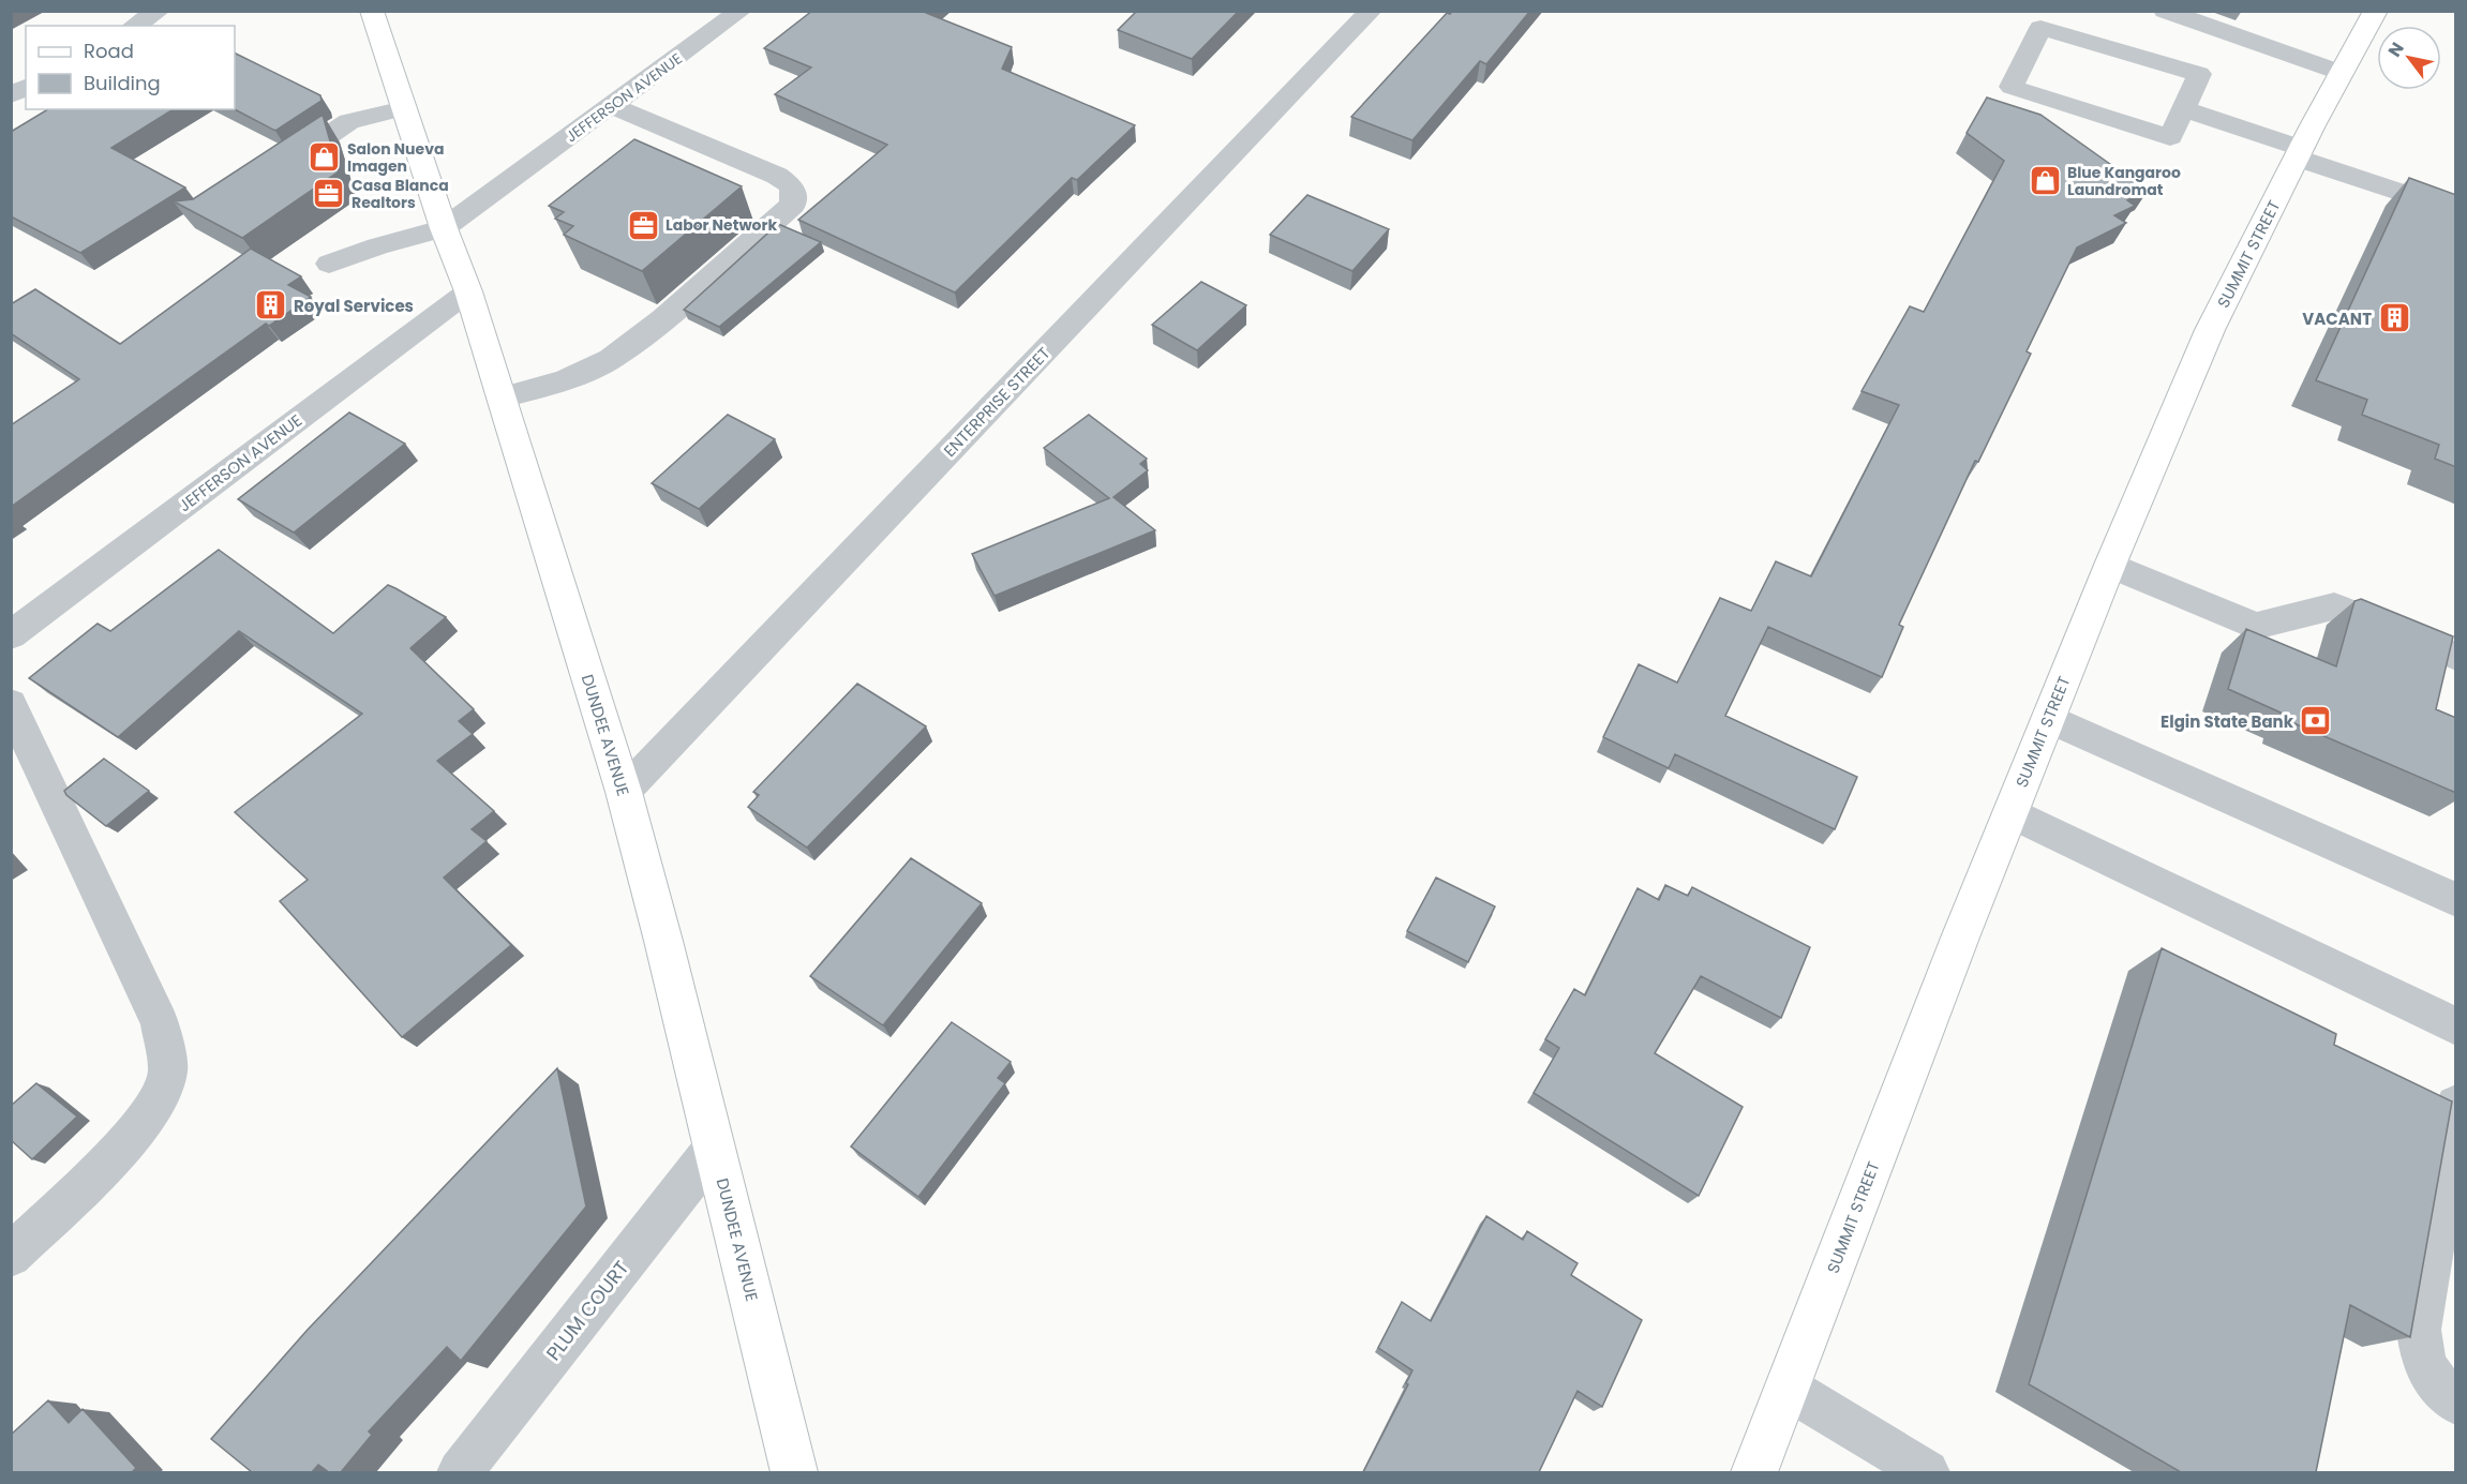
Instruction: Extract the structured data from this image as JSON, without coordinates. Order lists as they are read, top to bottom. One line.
{"streets":{"main road":["SUMMIT STREET","DUNDEE AVENUE"],"street":["JEFFERSON AVENUE","ENTERPRISE STREET","PLUM COURT"]},"crossings":[["JEFFERSON AVENUE","DUNDEE AVENUE"],["ENTERPRISE STREET","DUNDEE AVENUE"],["DUNDEE AVENUE","PLUM COURT"]],"places":{"shop":["Salon Nueva Imagen","Blue Kangaroo Laundromat"],"office":["Casa Blanca Realtors","Labor Network"],"building":["Royal Services","VACANT"],"bank":["Elgin State Bank"]},"legend":["Road","Building"],"north":"top left"}
